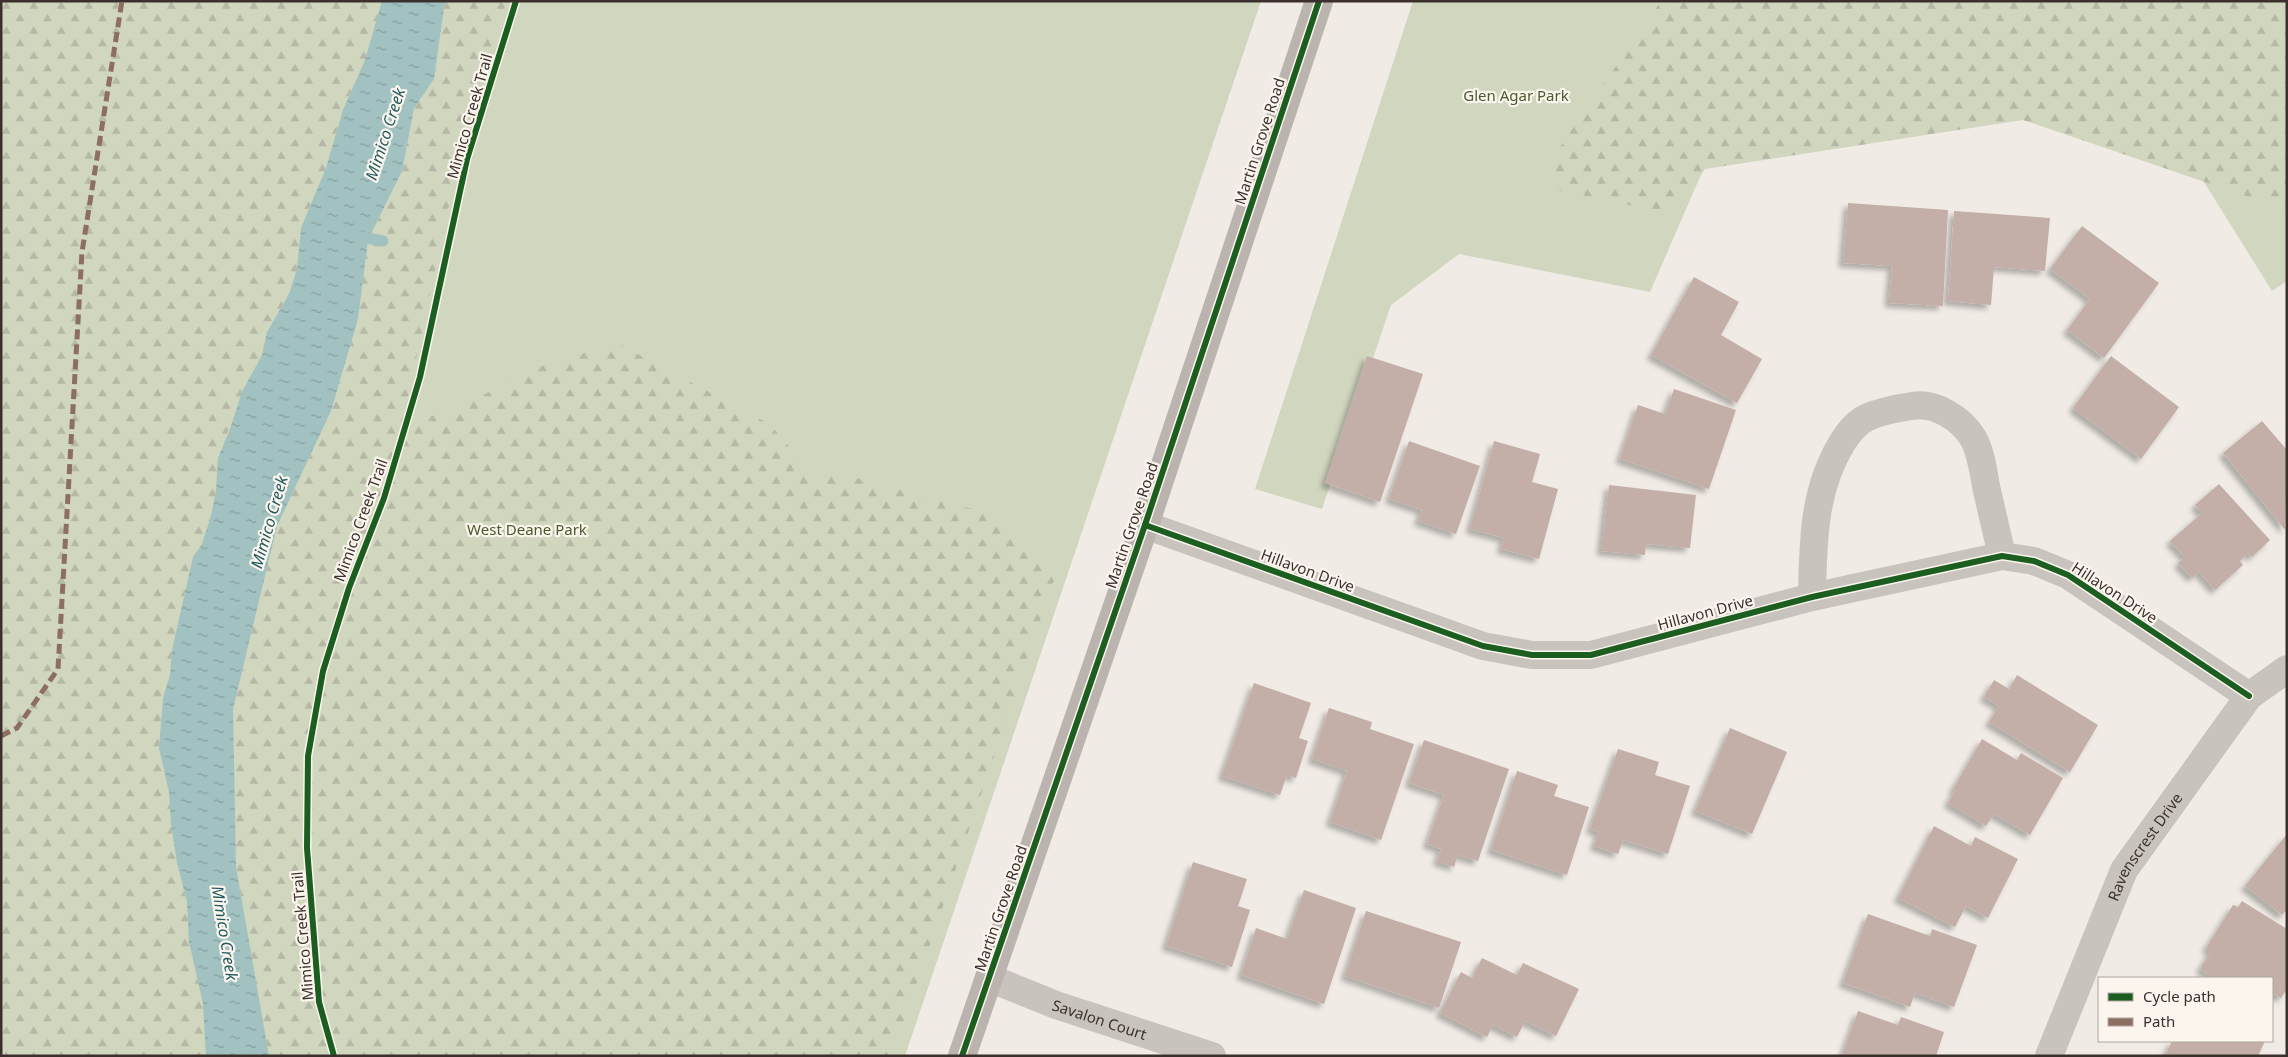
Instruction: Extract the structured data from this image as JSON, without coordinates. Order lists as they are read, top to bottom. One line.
{"streets":{"main road":["Martin Grove Road"],"street":["Hillavon Drive","Ravenscrest Drive","Savalon Court"],"cycle path":["Mimico Creek Trail"]},"crossings":[["Martin Grove Road","Hillavon Drive"],["Martin Grove Road","Savalon Court"],["Hillavon Drive","Ravenscrest Drive"]],"water":["Mimico Creek"],"parks":["Glen Agar Park","West Deane Park"],"legend":["Cycle path","Path"]}
